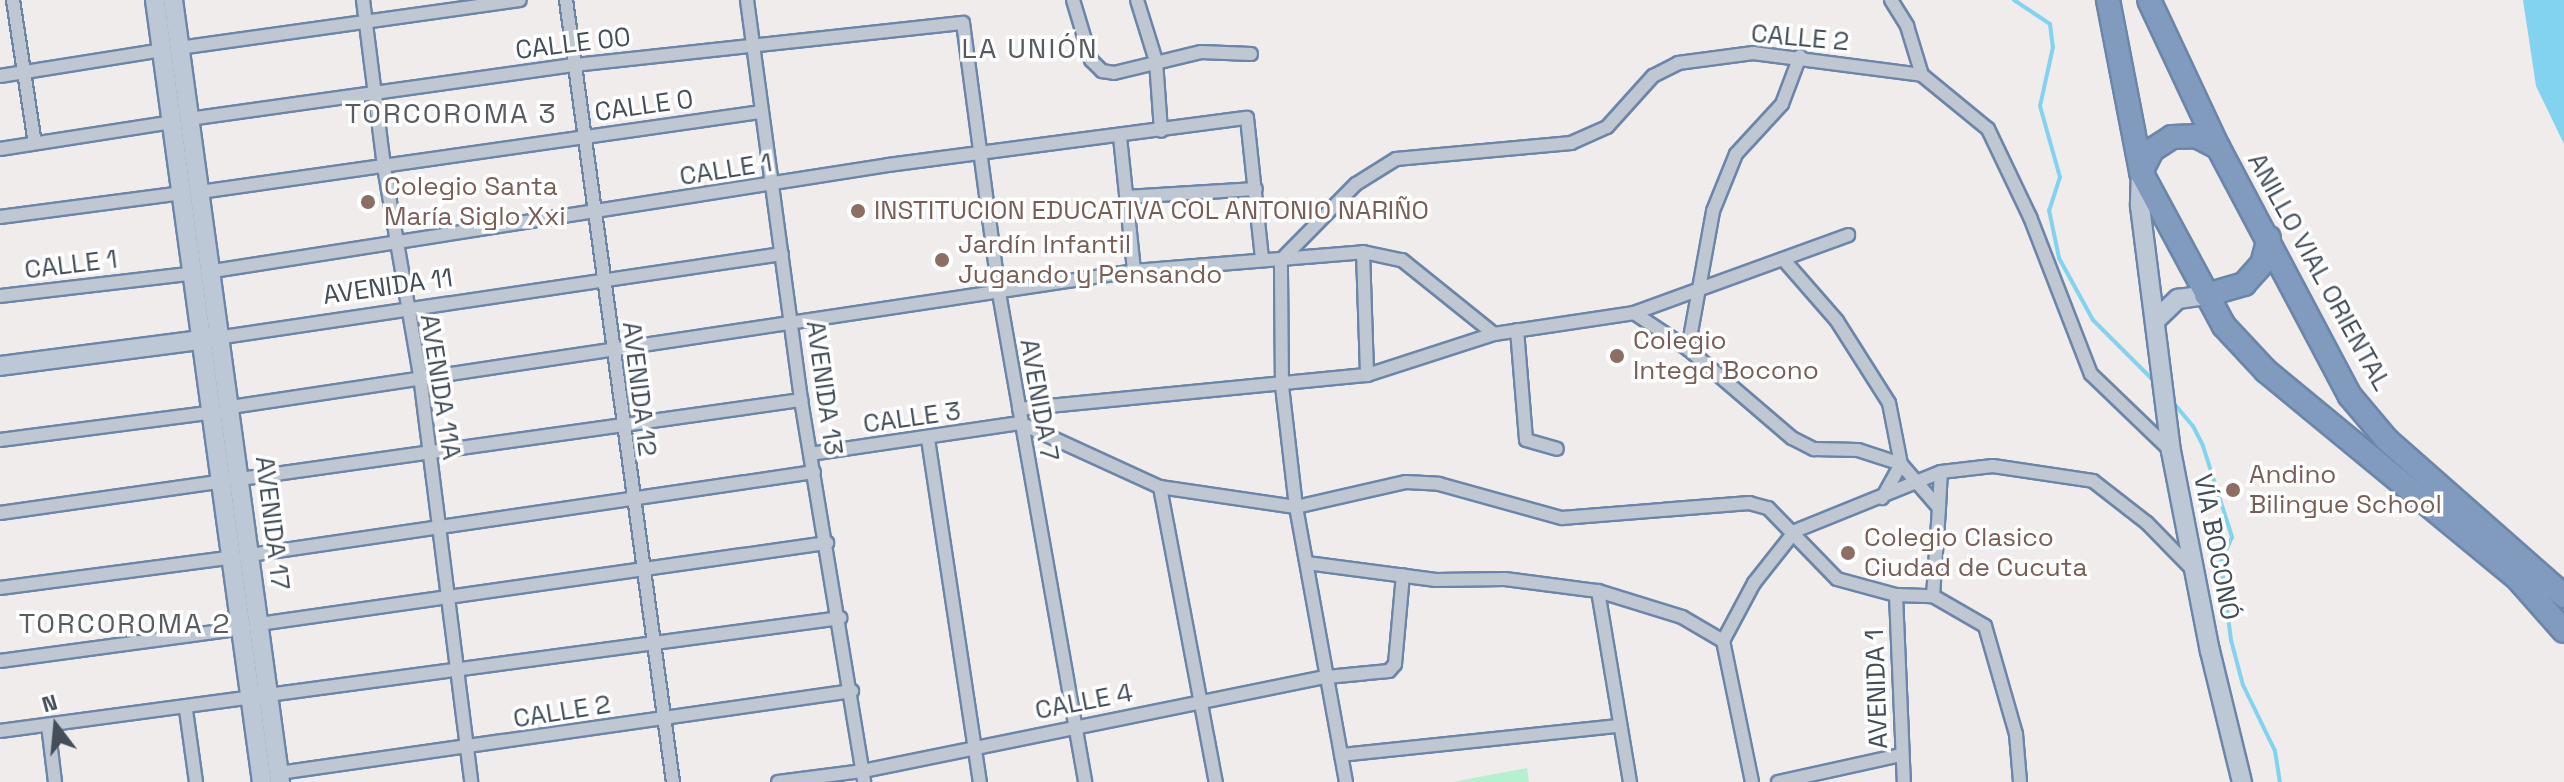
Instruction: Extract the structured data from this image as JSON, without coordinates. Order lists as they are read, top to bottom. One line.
{"streets":{"highway":["ANILLO VIAL ORIENTAL"],"street":["CALLE 2","CALLE 00","CALLE 0","CALLE 1","AVENIDA 11","AVENIDA 11A","AVENIDA 13","AVENIDA 12","AVENIDA 7","CALLE 3","AVENIDA 17","VÍA BOCONÓ","AVENIDA 1","CALLE 4"]},"crossings":[["CALLE 2","AVENIDA 11A"],["CALLE 2","AVENIDA 13"],["CALLE 2","AVENIDA 12"],["CALLE 2","AVENIDA 17"],["CALLE 00","AVENIDA 11A"],["CALLE 00","AVENIDA 13"],["CALLE 00","AVENIDA 12"],["CALLE 00","AVENIDA 7"],["CALLE 0","AVENIDA 11A"],["CALLE 0","AVENIDA 13"],["CALLE 0","AVENIDA 12"],["CALLE 1","AVENIDA 11A"],["CALLE 1","AVENIDA 13"],["CALLE 1","AVENIDA 12"],["CALLE 1","AVENIDA 7"],["CALLE 1","AVENIDA 17"],["AVENIDA 11","AVENIDA 11A"],["AVENIDA 11","AVENIDA 13"],["AVENIDA 11","AVENIDA 12"],["AVENIDA 11","AVENIDA 17"],["AVENIDA 13","CALLE 3"],["AVENIDA 13","CALLE 4"],["AVENIDA 7","CALLE 3"],["AVENIDA 7","CALLE 4"]],"districts":["LA UNIÓN","TORCOROMA 3","TORCOROMA 2"],"places":["Colegio Santa María Siglo Xxi","INSTITUCION EDUCATIVA COL ANTONIO NARIÑO","Jardín Infantil Jugando y Pensando","Colegio Integd Bocono","Andino Bilingue School","Colegio Clasico Ciudad de Cucuta"],"north":"top"}
